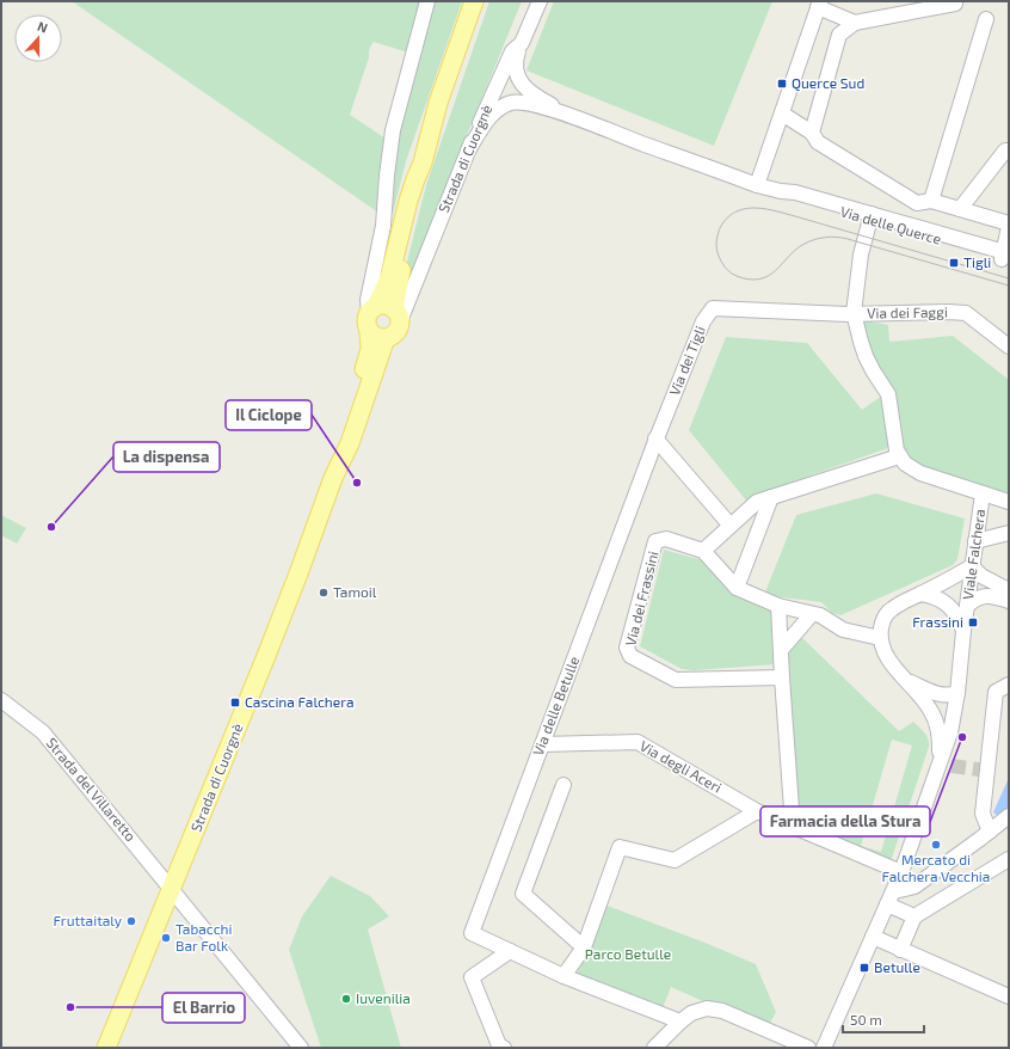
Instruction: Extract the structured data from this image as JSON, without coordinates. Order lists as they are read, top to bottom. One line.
{"streets":{"main road":["Strada di Cuorgnè"],"street":["Via delle Querce","Via dei Faggi","Via dei Tigli","Viale Falchera","Via dei Frassini","Via delle Betulle","Via degli Aceri","Strada del Villaretto"]},"crossings":[["Strada di Cuorgnè","Via delle Querce"],["Strada di Cuorgnè","Strada del Villaretto"],["Via dei Faggi","Via dei Tigli"],["Via dei Tigli","Via delle Betulle"],["Viale Falchera","Via degli Aceri"],["Via delle Betulle","Via degli Aceri"]],"parks":["Parco Betulle"],"places":{"transit":["Querce Sud","Tigli","Frassini","Cascina Falchera","Betulle"],"other":["Il Ciclope","La dispensa","Tamoil","Farmacia della Stura","Mercato di Falchera Vecchia","Fruttaitaly","Tabacchi Bar Folk","Iuvenilia","El Barrio"]},"scale_bar":"50 m","north":"top"}
